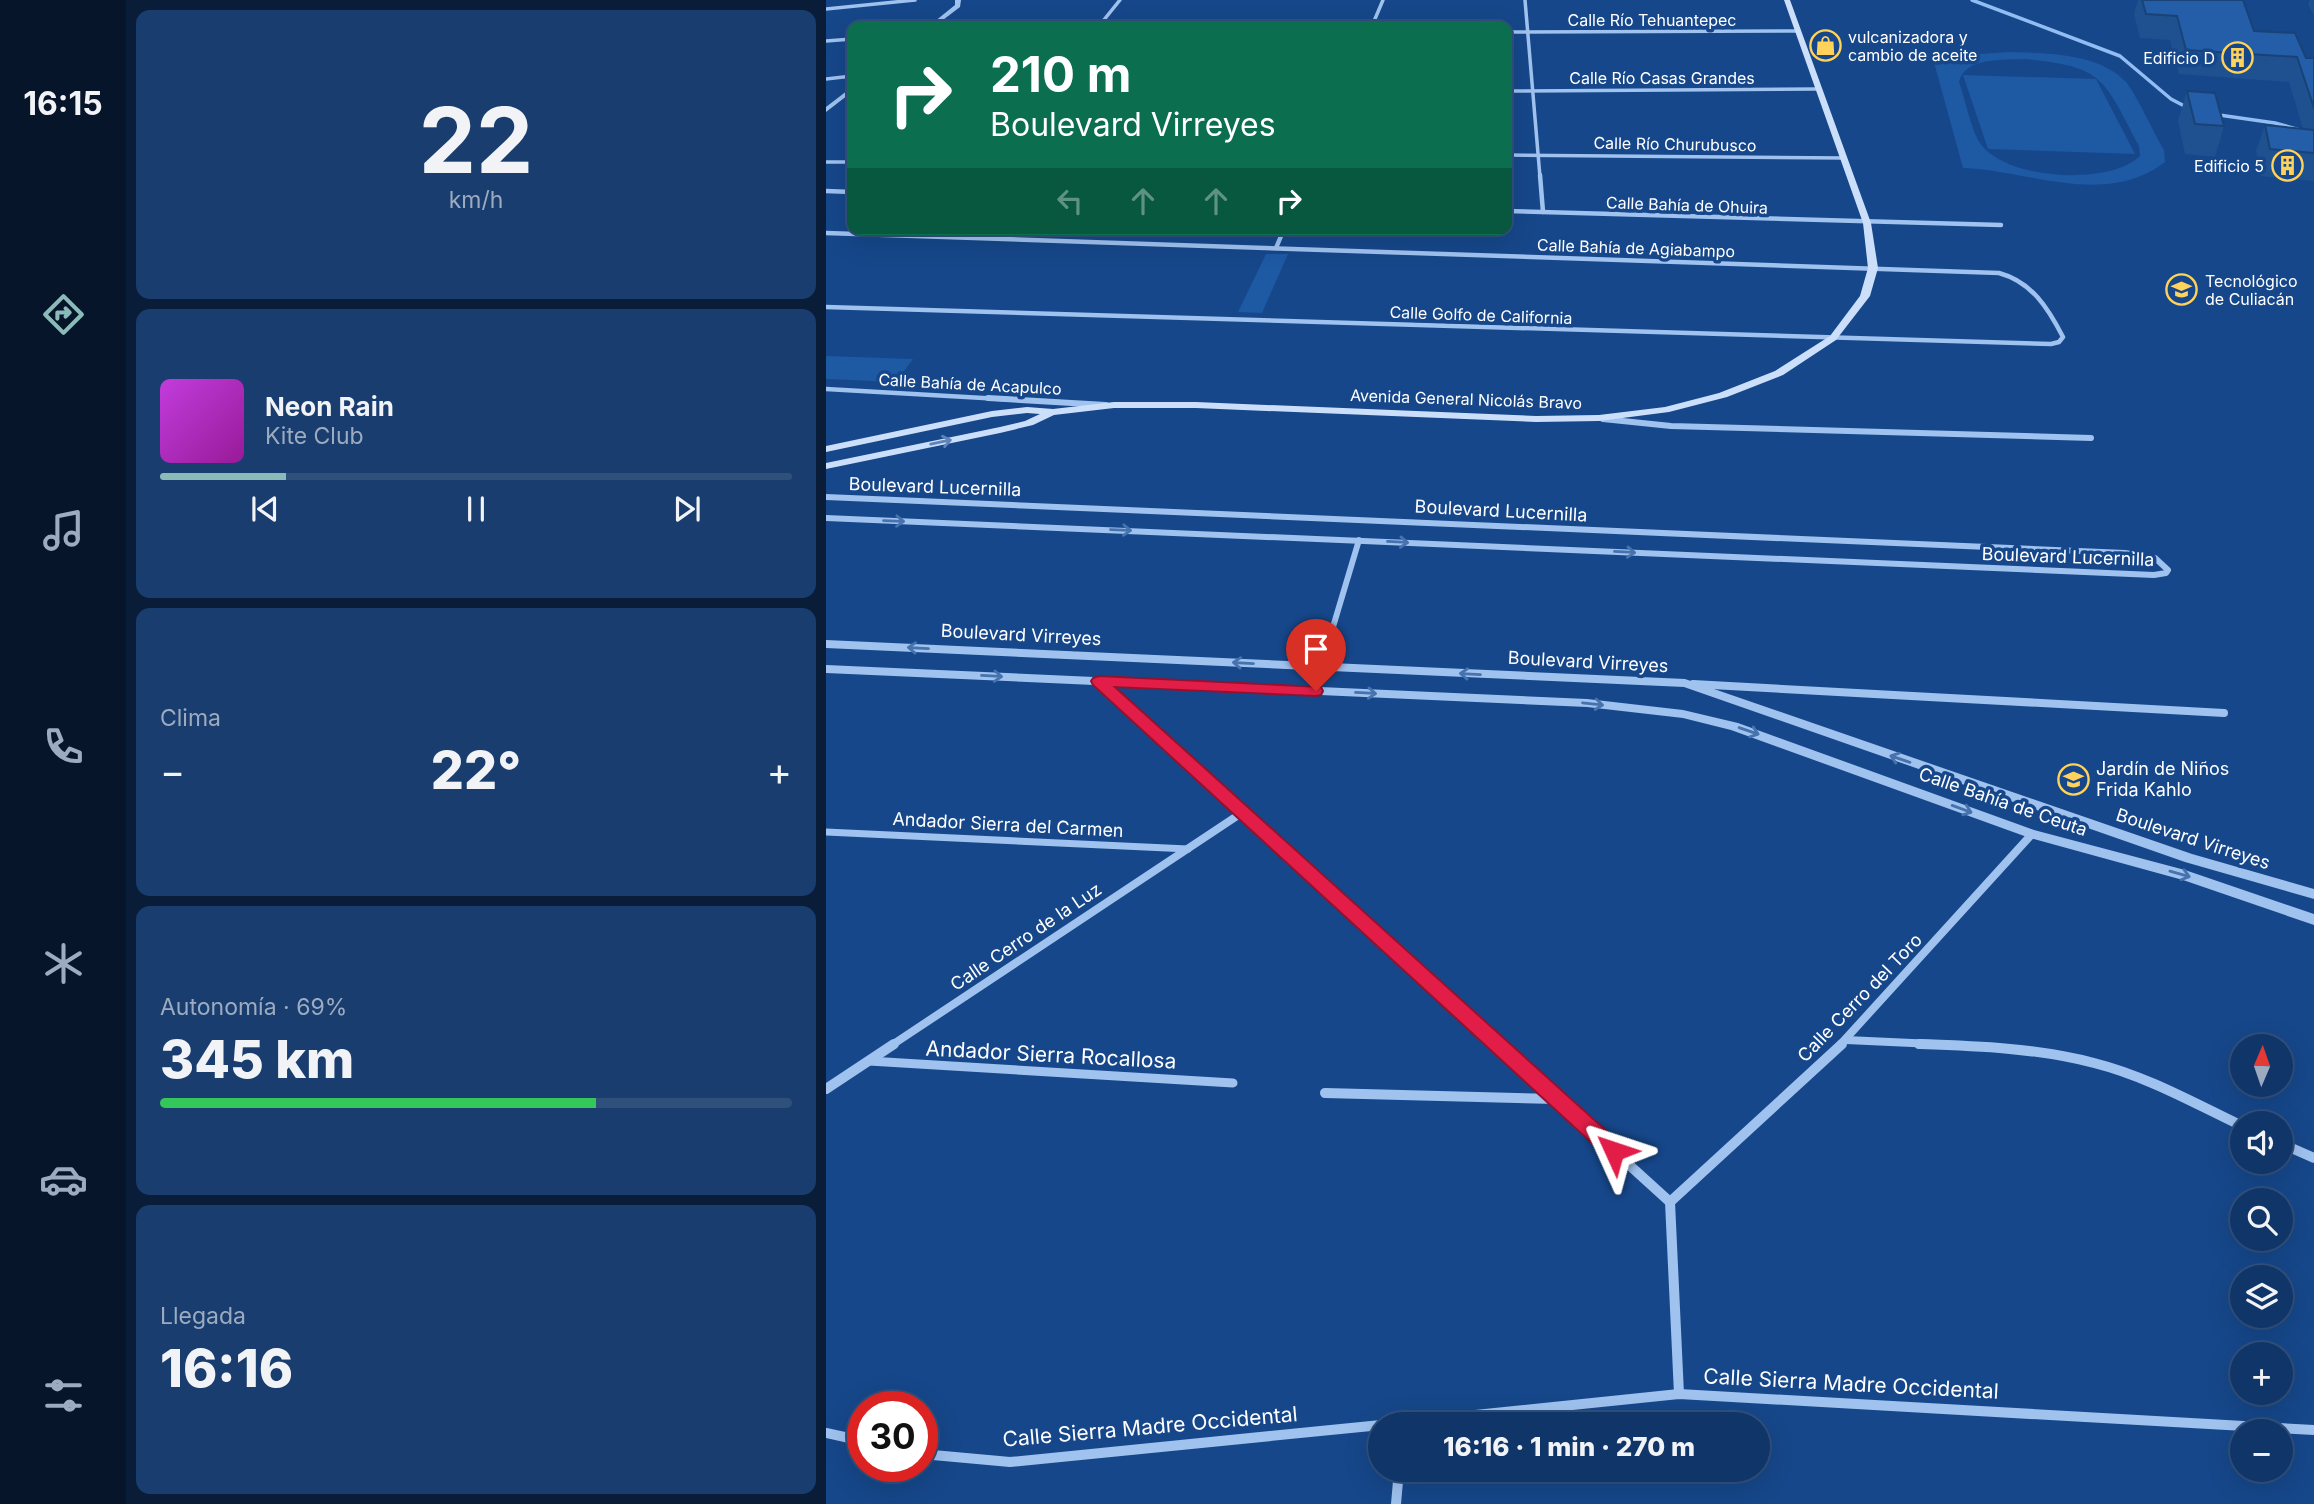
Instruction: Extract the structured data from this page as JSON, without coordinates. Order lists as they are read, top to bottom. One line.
{"streets":{"main road":["Avenida General Nicolás Bravo"],"street":["Calle Río Tehuantepec","Calle Río Casas Grandes","Calle Río Churubusco","Calle Bahía de Ohuira","Calle Bahía de Agiabampo","Calle Golfo de California","Calle Bahía de Acapulco","Boulevard Lucernilla","Boulevard Virreyes","Calle Bahía de Ceuta","Andador Sierra del Carmen","Calle Cerro de la Luz","Calle Cerro del Toro","Andador Sierra Rocallosa","Calle Sierra Madre Occidental"]},"crossings":[["Calle Río Tehuantepec","Avenida General Nicolás Bravo"],["Calle Río Casas Grandes","Avenida General Nicolás Bravo"],["Calle Río Churubusco","Avenida General Nicolás Bravo"],["Calle Bahía de Ohuira","Avenida General Nicolás Bravo"],["Calle Bahía de Agiabampo","Calle Golfo de California"],["Calle Bahía de Agiabampo","Avenida General Nicolás Bravo"],["Calle Golfo de California","Avenida General Nicolás Bravo"],["Calle Bahía de Acapulco","Avenida General Nicolás Bravo"],["Calle Bahía de Ceuta","Calle Cerro del Toro"],["Andador Sierra del Carmen","Calle Cerro de la Luz"],["Calle Cerro de la Luz","Andador Sierra Rocallosa"]],"one_way":["Calle Bahía de Ceuta"],"places":{"shop":["vulcanizadora y cambio de aceite"],"building":["Edificio D","Edificio 5"],"school or university":["Tecnológico de Culiacán","Jardín de Niños Frida Kahlo"]},"north":"top","page":{"tabs":"16:15","tile":[["22","km/h"],"Clima",["Autonomía · 69%","345 km"],["Llegada","16:16"]],"turn":["210 m","Boulevard Virreyes"],"song":["Neon Rain","Kite Club"],"heat":["−","22°","+"],"map_buttons":["+","−"],"limit":"30","trip":"16:16 · 1 min · 270 m"}}
